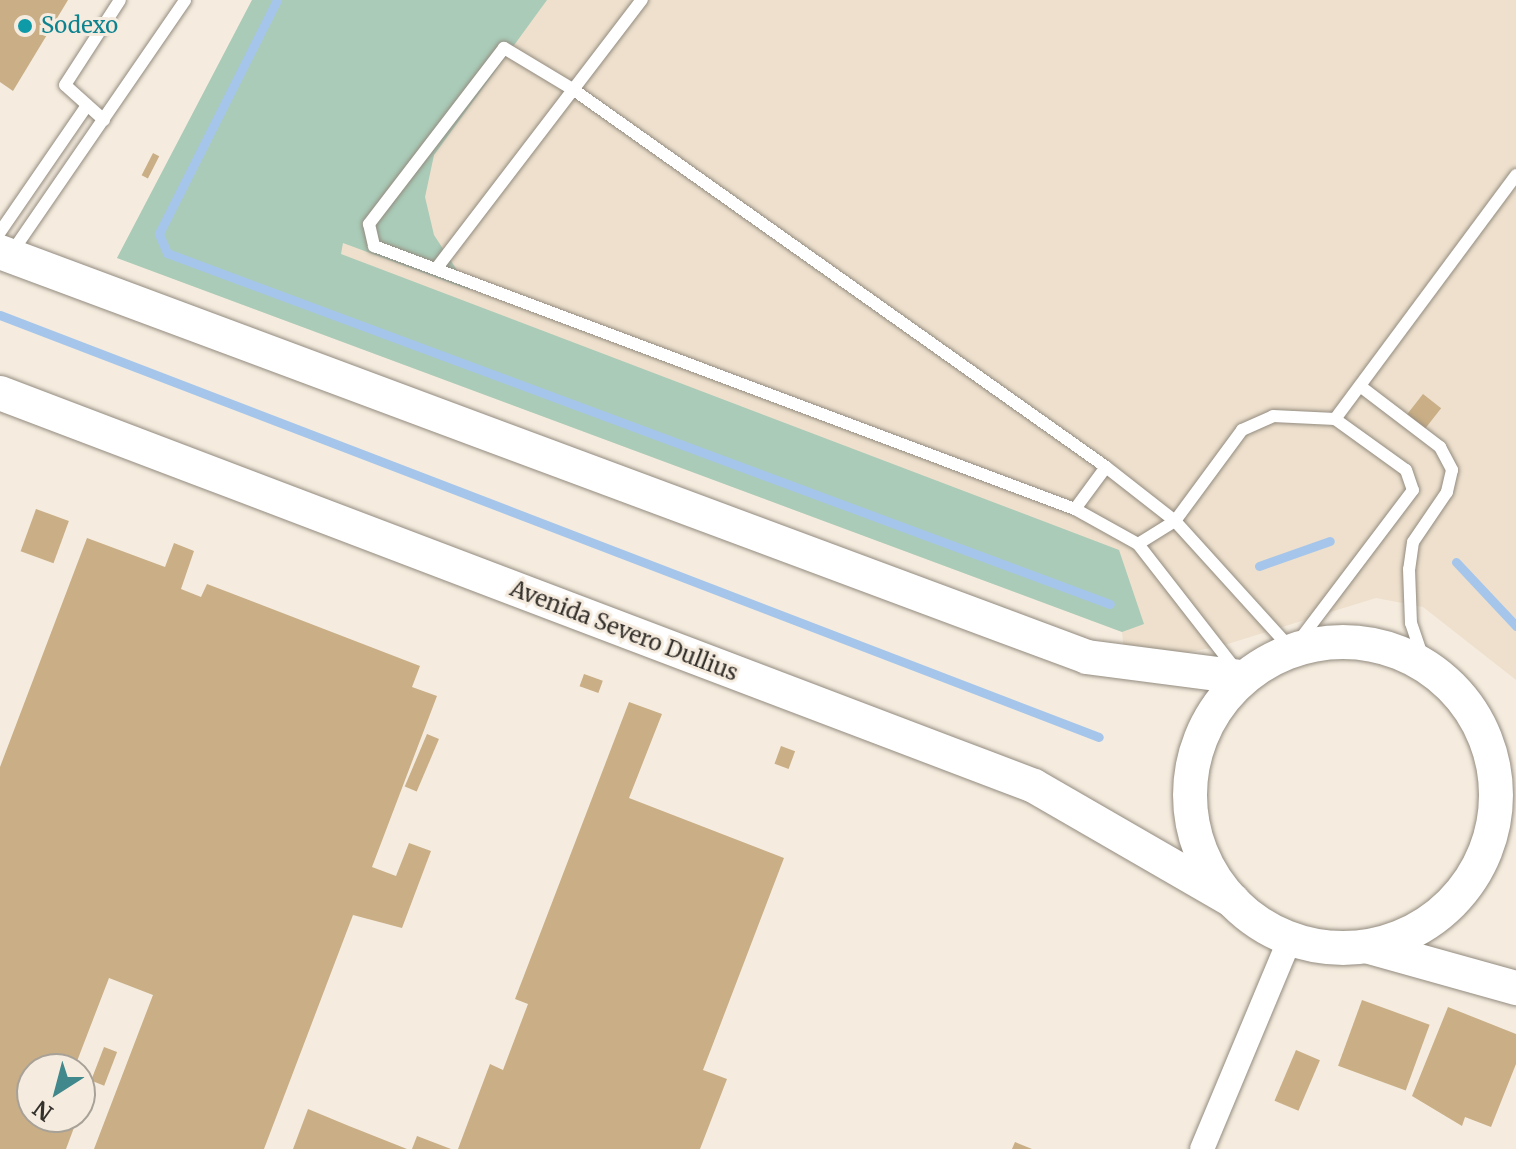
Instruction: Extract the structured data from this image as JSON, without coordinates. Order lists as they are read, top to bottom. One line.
{"streets":{"main road":["Avenida Severo Dullius"]},"places":["Sodexo"],"north":"bottom left"}
